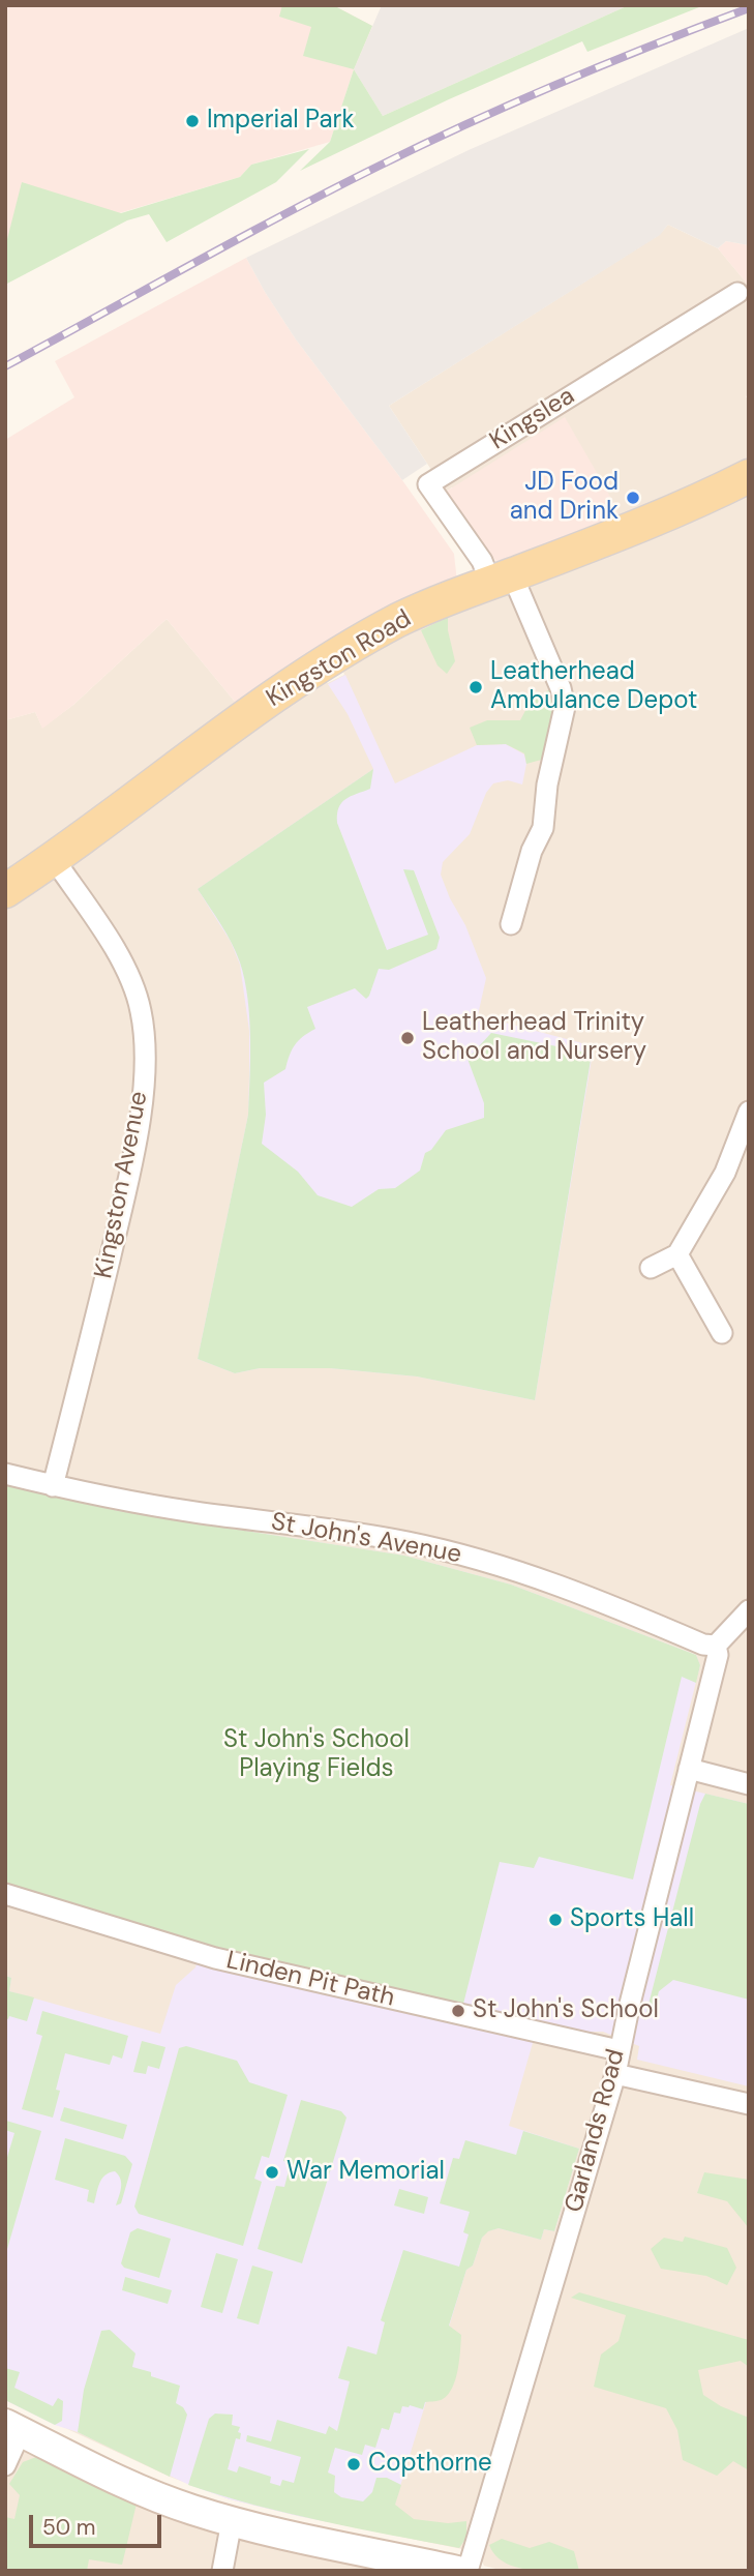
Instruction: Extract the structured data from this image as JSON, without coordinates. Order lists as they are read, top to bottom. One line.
{"streets":{"main road":["Kingston Road"],"street":["Kingslea","Kingston Avenue","St John's Avenue","Linden Pit Path","Garlands Road"]},"crossings":[["Kingslea","Kingston Road"],["Kingston Road","Kingston Avenue"],["Kingston Avenue","St John's Avenue"],["St John's Avenue","Garlands Road"],["Linden Pit Path","Garlands Road"]],"parks":["St John's School Playing Fields"],"places":["Imperial Park","JD Food and Drink","Leatherhead Ambulance Depot","Leatherhead Trinity School and Nursery","Sports Hall","St John's School","War Memorial","Copthorne"],"scale_bar":"50 m"}
